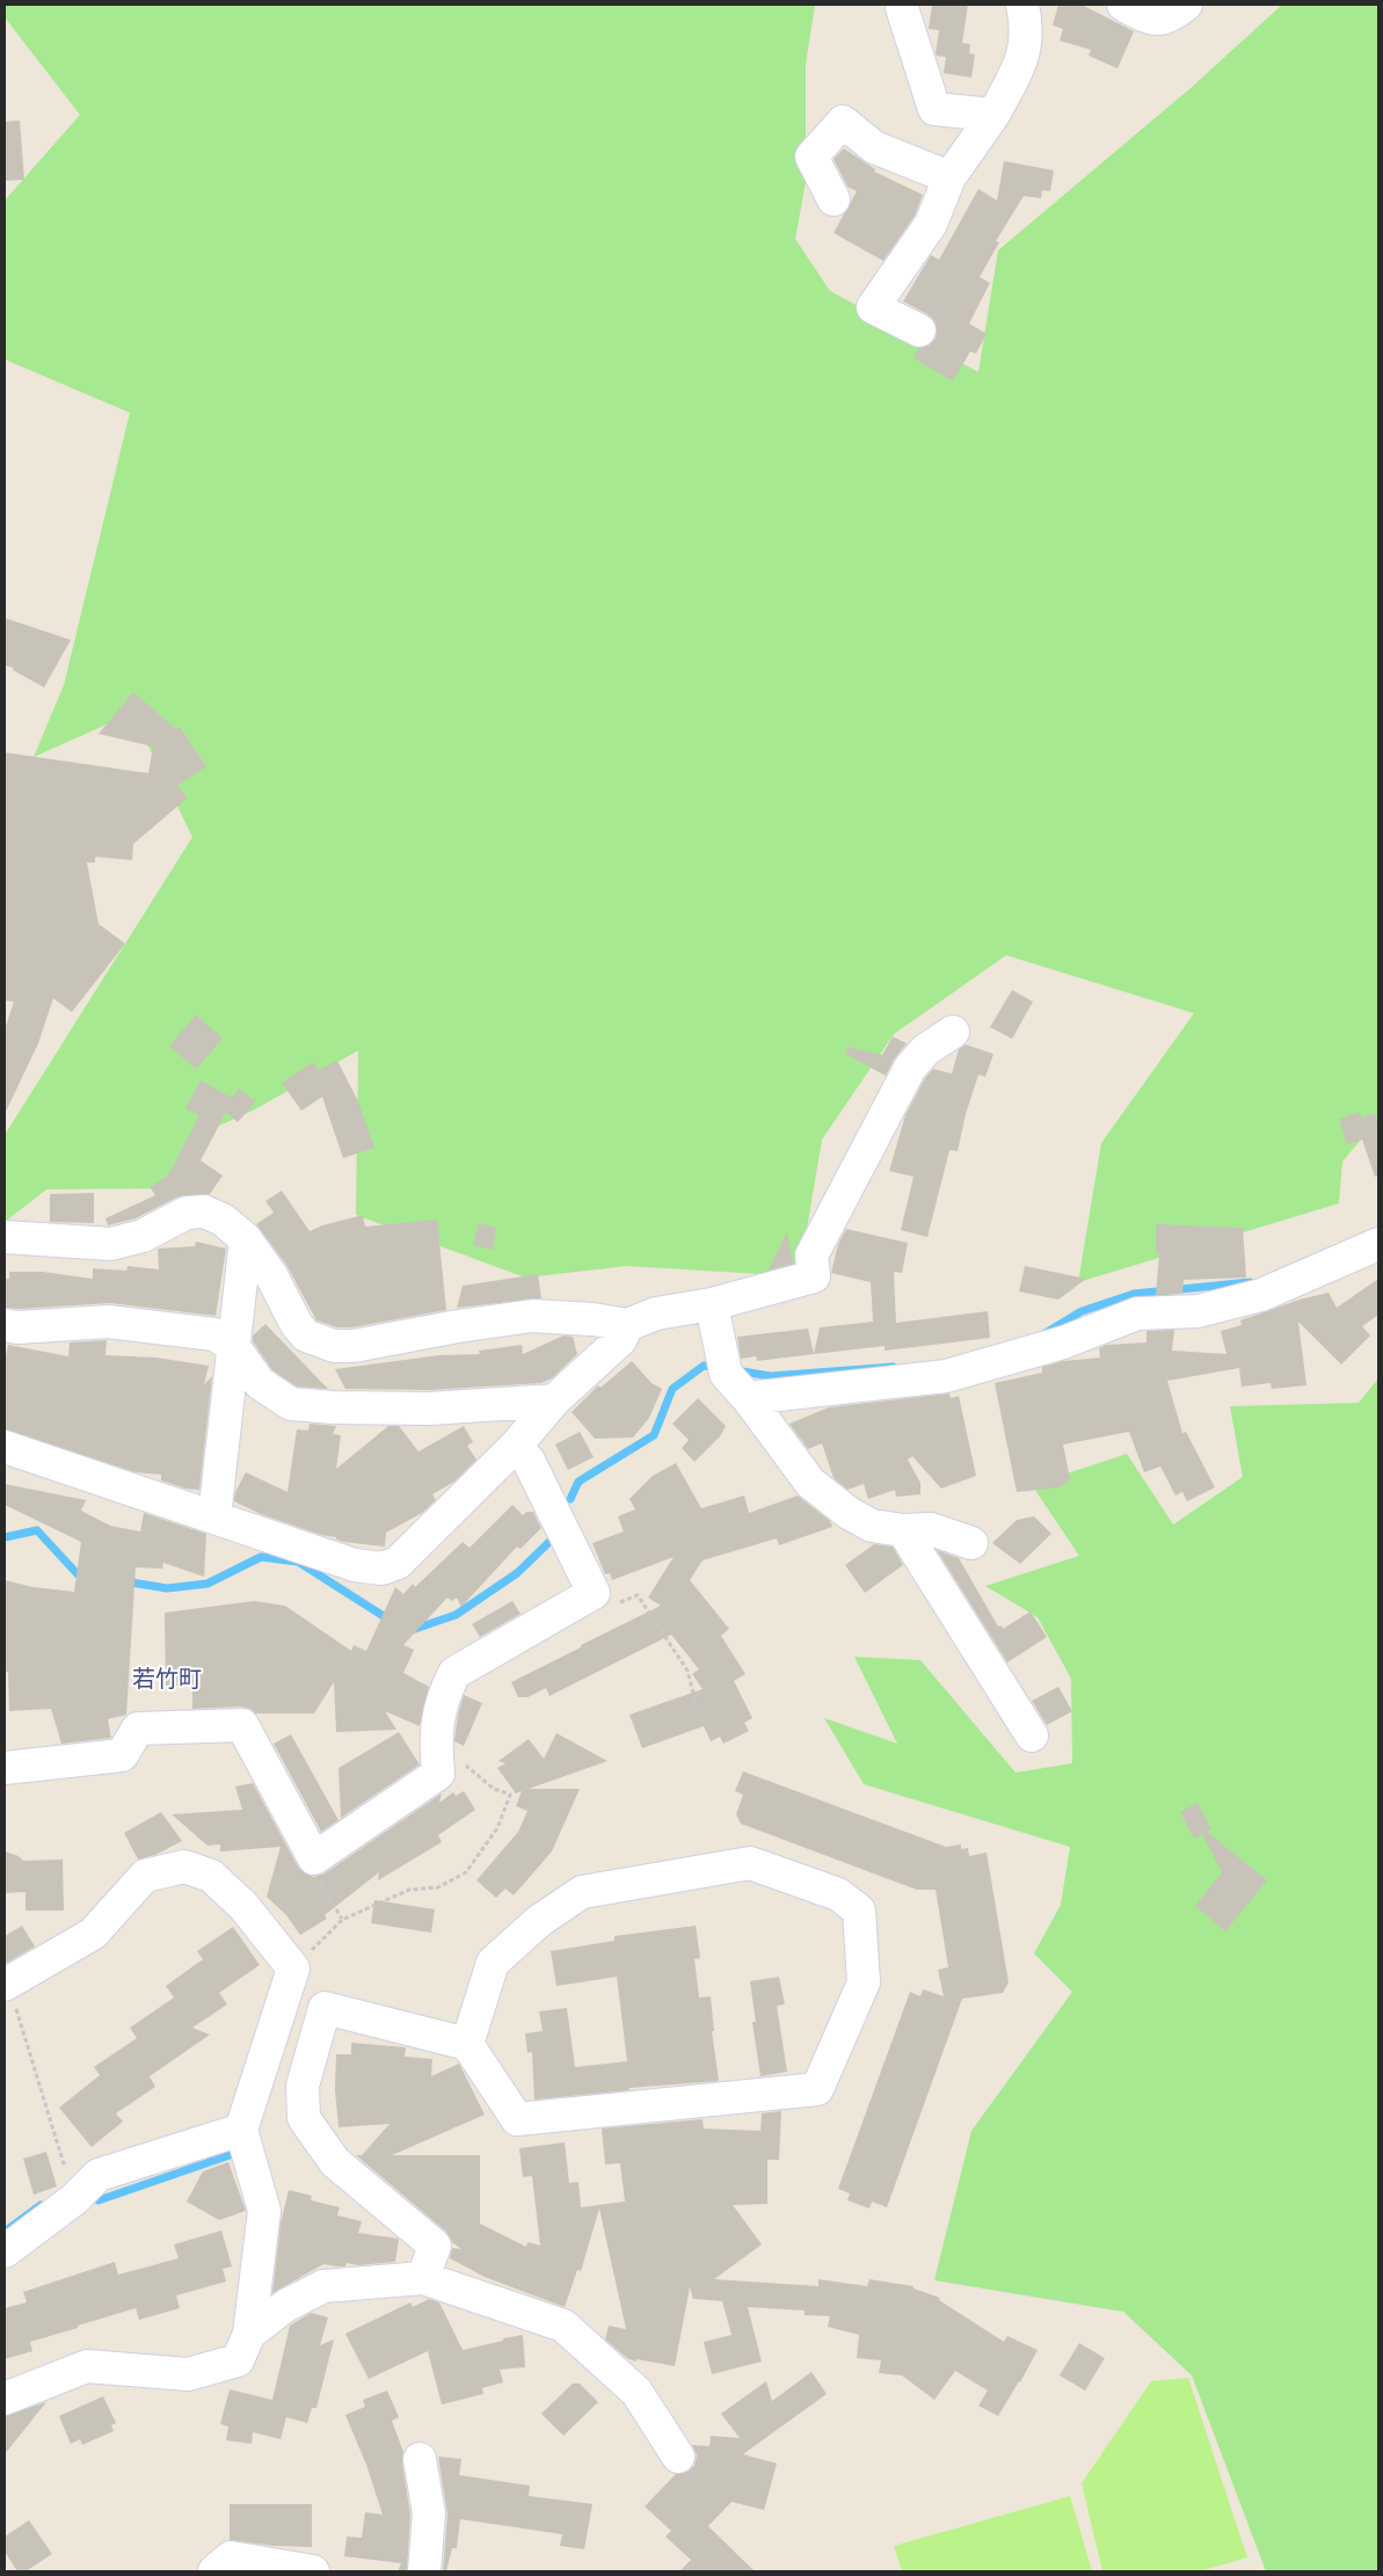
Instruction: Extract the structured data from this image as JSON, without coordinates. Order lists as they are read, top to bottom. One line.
{"districts":["若竹町"]}
